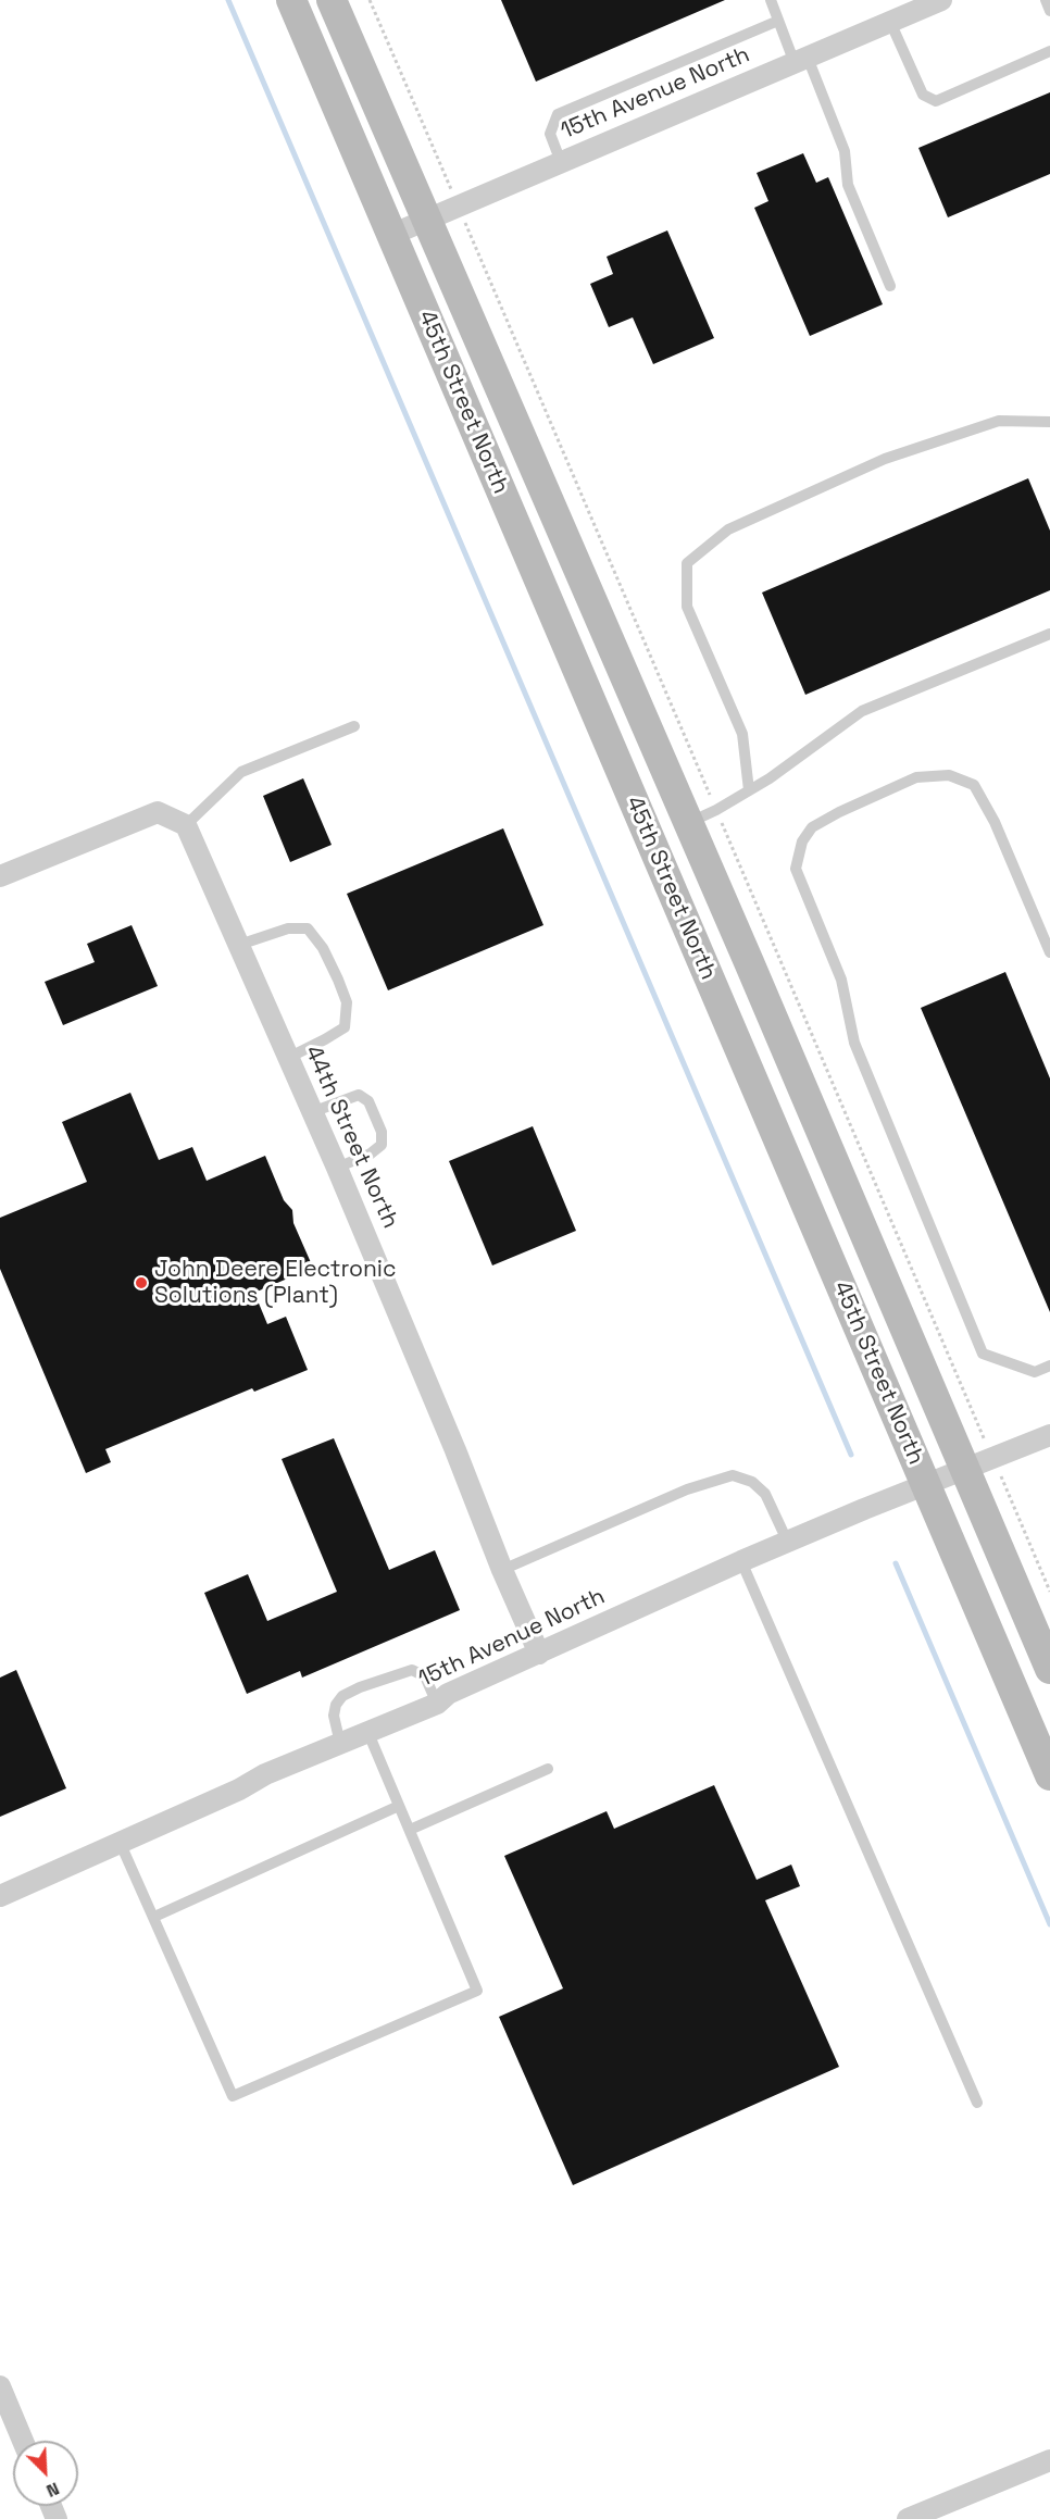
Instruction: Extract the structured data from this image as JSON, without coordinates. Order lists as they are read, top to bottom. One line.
{"streets":{"main road":["45th Street North"],"street":["15th Avenue North","44th Street North"]},"crossings":[["15th Avenue North","45th Street North"],["15th Avenue North","44th Street North"]],"places":["John Deere Electronic Solutions (Plant)"],"north":"bottom right"}
